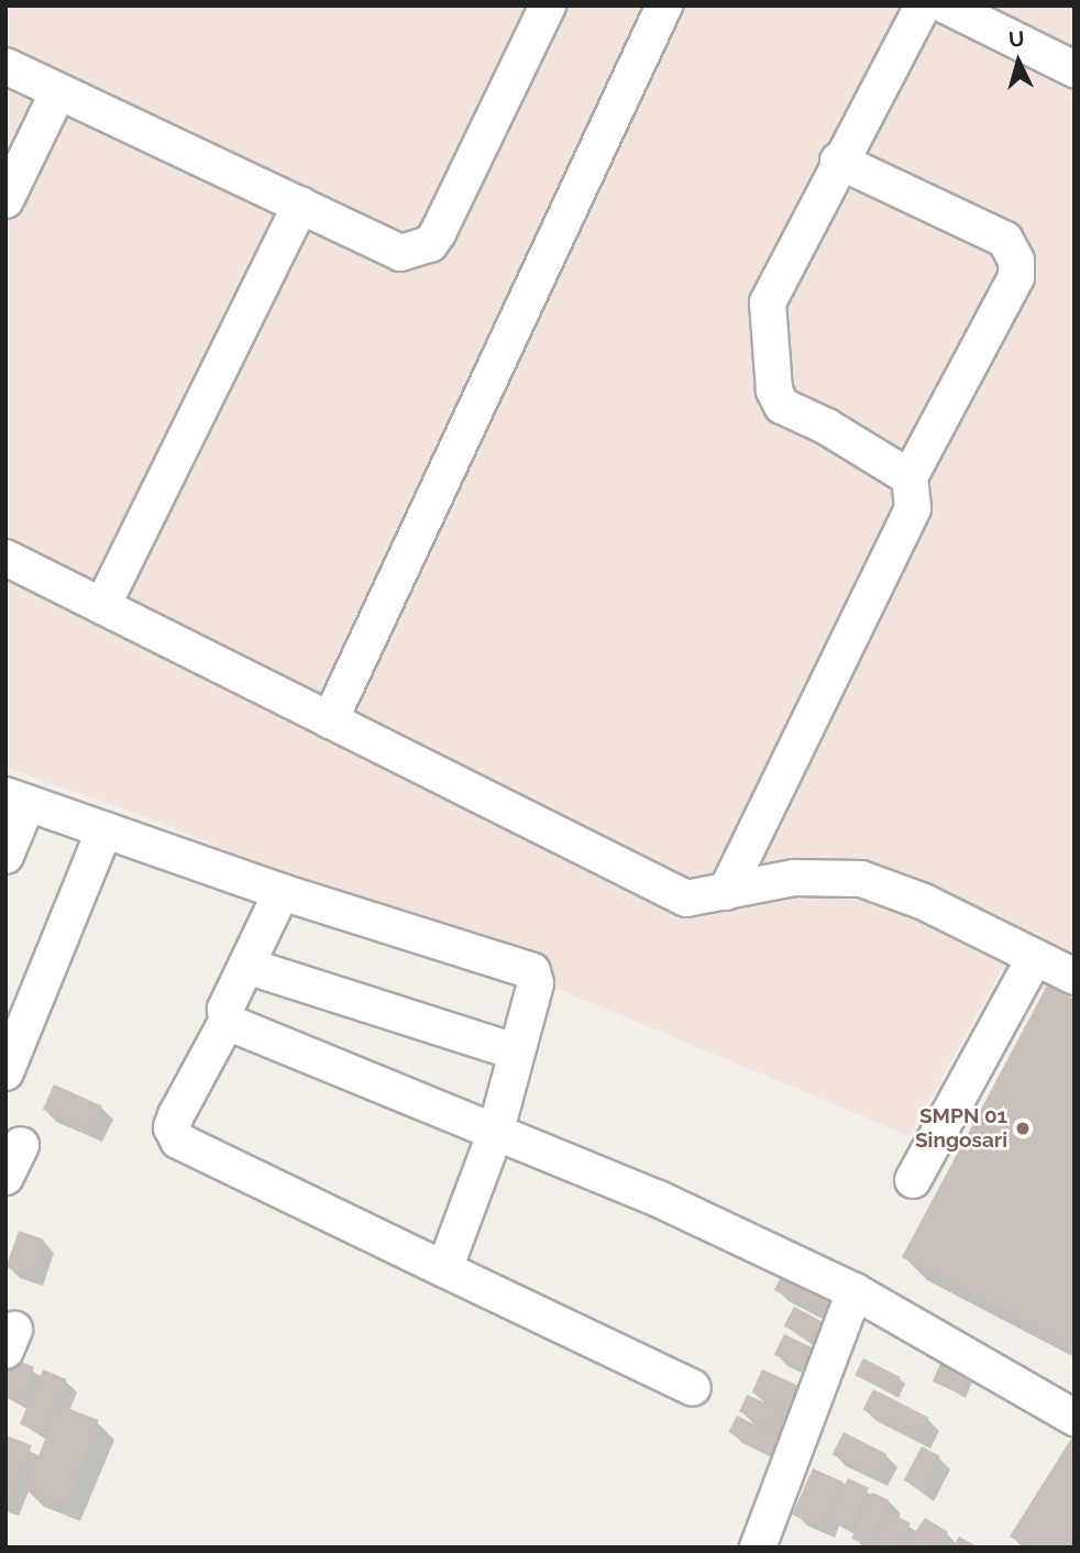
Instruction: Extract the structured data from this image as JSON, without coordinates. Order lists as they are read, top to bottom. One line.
{"places":["SMPN 01 Singosari"],"north":"top"}
